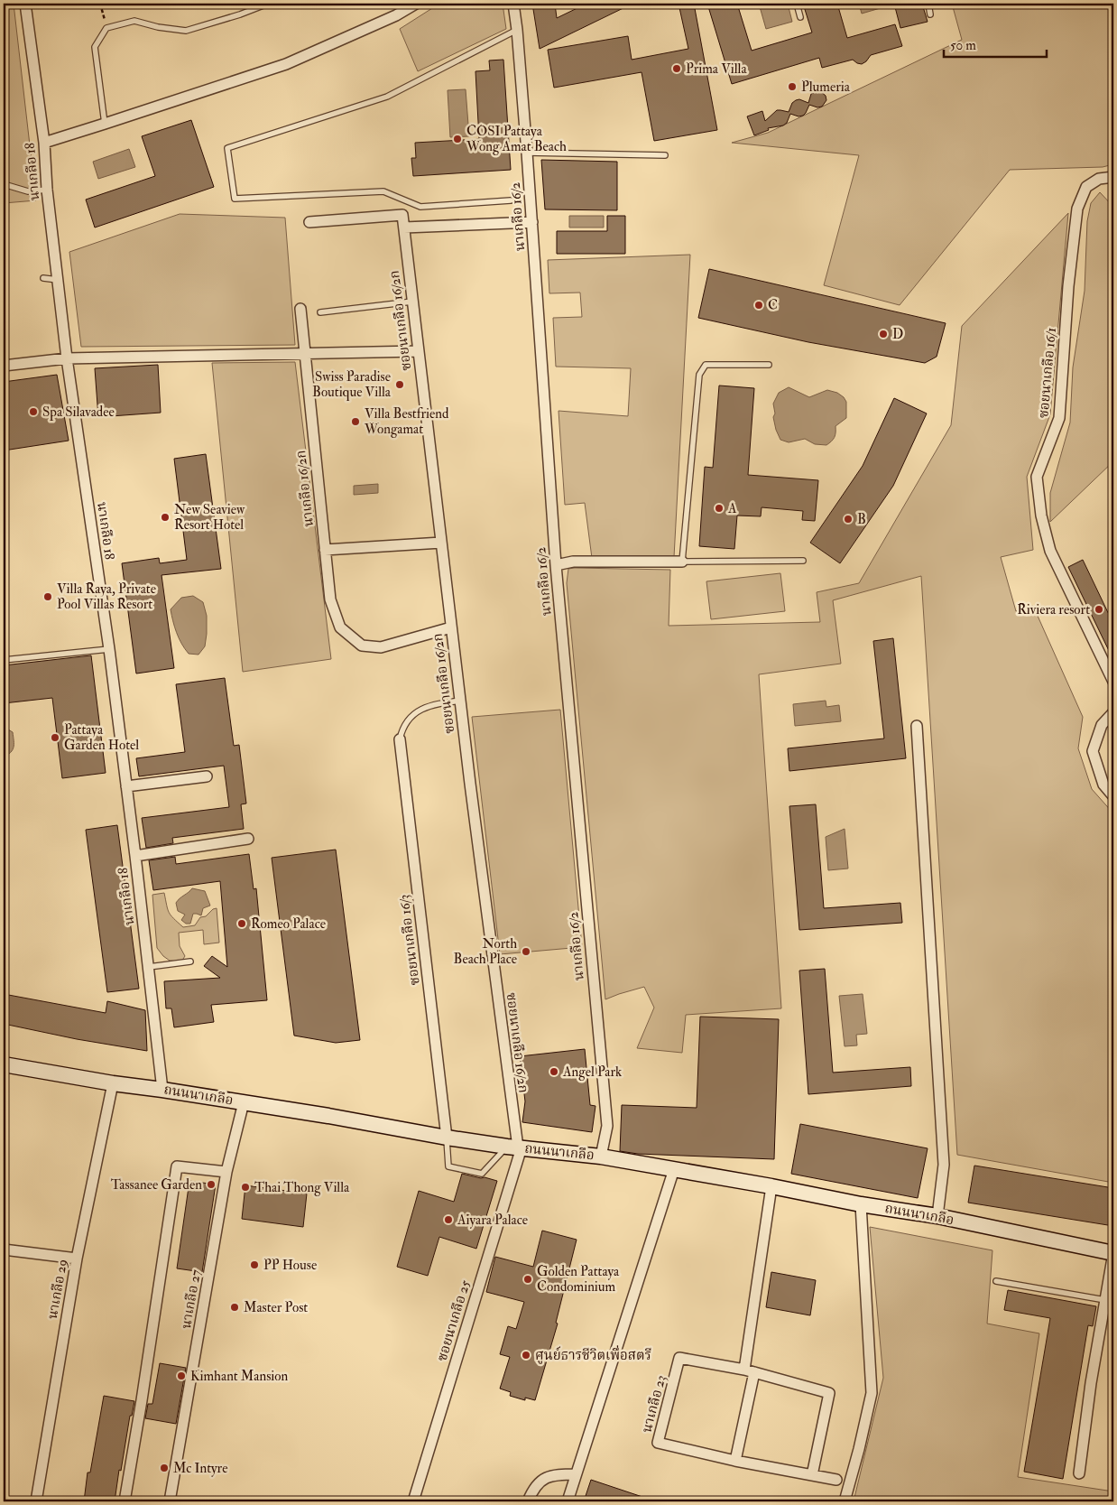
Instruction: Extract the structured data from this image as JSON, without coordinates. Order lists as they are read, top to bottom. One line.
{"streets":{"street":["นาเกลือ 18","นาเกลือ 16/2","ซอยนาเกลือ 16/2ก","ซอยนาเกลือ 16/1","นาเกลือ 16/2ก","ซอยนาเกลือ 16/3","ถนนนาเกลือ","นาเกลือ 29","นาเกลือ 27","ซอยนาเกลือ 25","นาเกลือ 23"]},"crossings":[["นาเกลือ 18","ถนนนาเกลือ"],["นาเกลือ 16/2","ถนนนาเกลือ"],["ซอยนาเกลือ 16/2ก","นาเกลือ 16/2ก"],["ซอยนาเกลือ 16/2ก","ถนนนาเกลือ"],["ซอยนาเกลือ 16/2ก","ซอยนาเกลือ 25"],["ซอยนาเกลือ 16/3","ถนนนาเกลือ"],["ถนนนาเกลือ","นาเกลือ 29"],["ถนนนาเกลือ","นาเกลือ 27"],["ถนนนาเกลือ","ซอยนาเกลือ 25"]],"places":["Prima Villa","Plumeria","COSI Pattaya Wong Amat Beach","C","D","Swiss Paradise Boutique Villa","Spa Silavadee","Villa Bestfriend Wongamat","A","New Seaview Resort Hotel","B","Villa Raya, Private Pool Villas Resort","Riviera resort","Pattaya Garden Hotel","Romeo Palace","North Beach Place","Angel Park","Tassanee Garden","Thai Thong Villa","Aiyara Palace","PP House","Golden Pattaya Condominium","Master Post","ศูนย์ธารชีวิตเพื่อสตรี","Kimhant Mansion","Mc Intyre"],"scale_bar":"50 m"}
